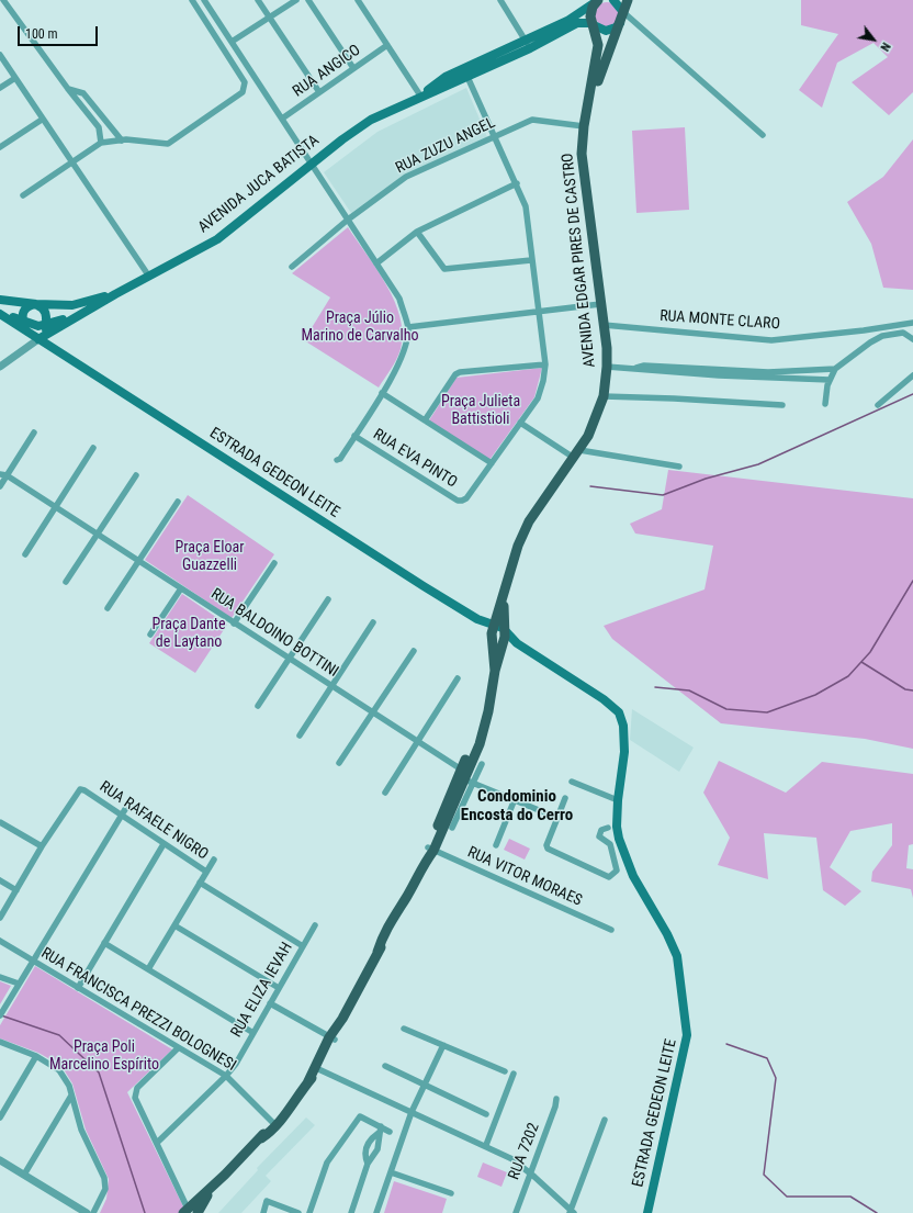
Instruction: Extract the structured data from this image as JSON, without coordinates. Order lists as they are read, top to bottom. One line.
{"streets":{"main road":["AVENIDA JUCA BATISTA","AVENIDA EDGAR PIRES DE CASTRO","ESTRADA GEDEON LEITE"],"street":["RUA ANGICO","RUA ZUZU ANGEL","RUA MONTE CLARO","RUA EVA PINTO","RUA BALDOINO BOTTINI","RUA RAFAELE NIGRO","RUA VITOR MORAES","RUA ELIZA IEVAH","RUA FRANCISCA PREZZI BOLOGNESI","RUA 7202"]},"crossings":[["RUA ZUZU ANGEL","AVENIDA EDGAR PIRES DE CASTRO"],["AVENIDA JUCA BATISTA","AVENIDA EDGAR PIRES DE CASTRO"],["AVENIDA JUCA BATISTA","ESTRADA GEDEON LEITE"],["AVENIDA EDGAR PIRES DE CASTRO","RUA MONTE CLARO"],["AVENIDA EDGAR PIRES DE CASTRO","ESTRADA GEDEON LEITE"],["AVENIDA EDGAR PIRES DE CASTRO","RUA BALDOINO BOTTINI"],["AVENIDA EDGAR PIRES DE CASTRO","RUA VITOR MORAES"],["AVENIDA EDGAR PIRES DE CASTRO","RUA FRANCISCA PREZZI BOLOGNESI"],["RUA ELIZA IEVAH","RUA FRANCISCA PREZZI BOLOGNESI"]],"districts":["Condominio Encosta do Cerro"],"parks":["Praça Júlio Marino de Carvalho","Praça Julieta Battistioli","Praça Eloar Guazzelli","Praça Dante de Laytano","Praça Poli Marcelino Espírito"],"scale_bar":"100 m","north":"bottom right"}
